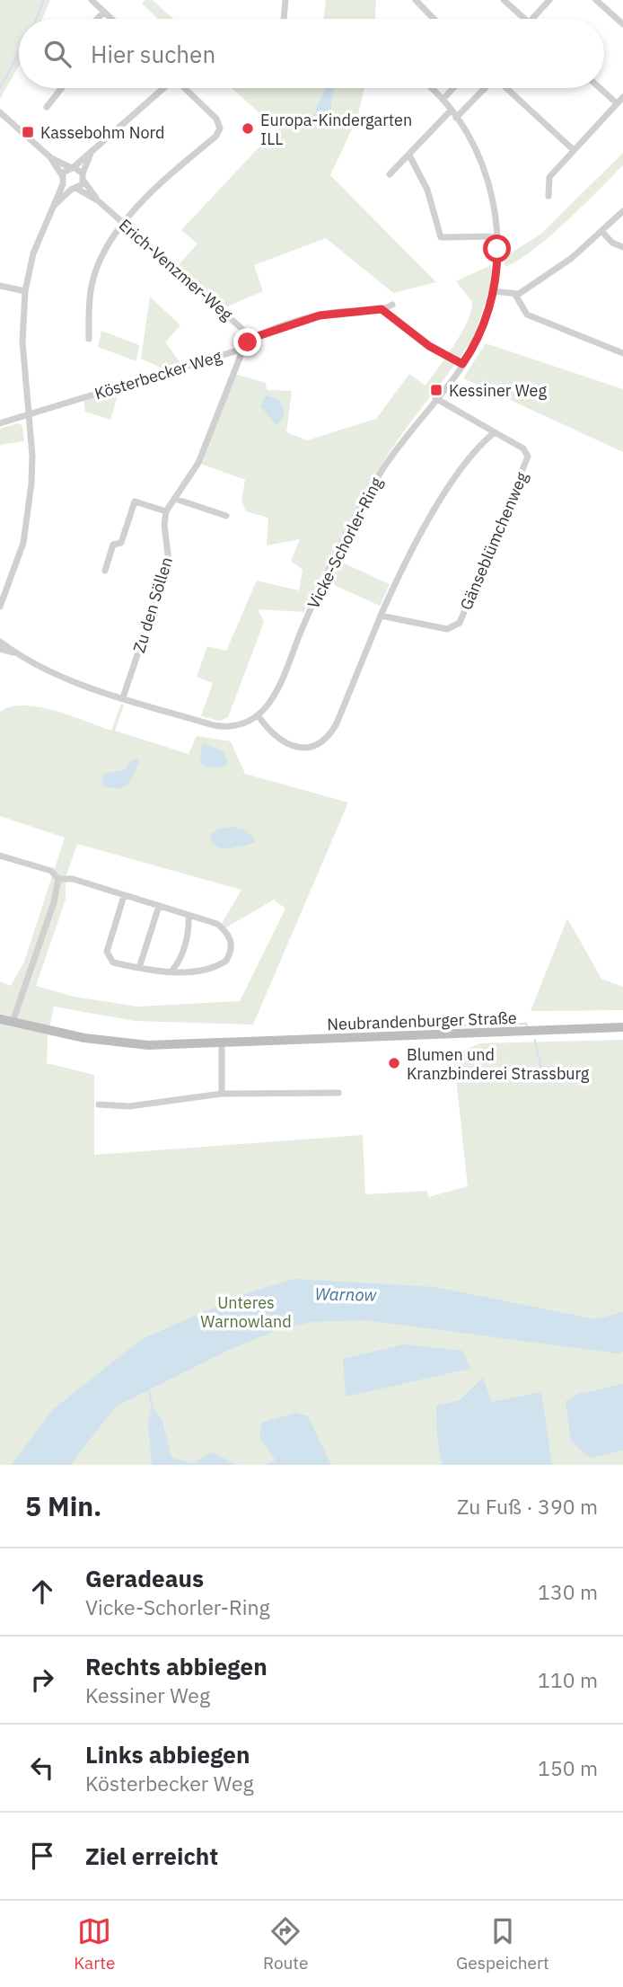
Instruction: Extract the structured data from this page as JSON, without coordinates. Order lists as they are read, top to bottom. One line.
{"streets":{"main road":["Neubrandenburger Straße"],"street":["Erich-Venzmer-Weg","Kösterbecker Weg","Gänseblümchenweg","Vicke-Schorler-Ring","Zu den Söllen"]},"crossings":[["Erich-Venzmer-Weg","Kösterbecker Weg"],["Gänseblümchenweg","Vicke-Schorler-Ring"]],"water":["Warnow"],"parks":["Unteres Warnowland"],"places":{"other":["Europa-Kindergarten ILL","Blumen und Kranzbinderei Strassburg"],"transit":["Kassebohm Nord","Kessiner Weg"]},"page":{"search":"Hier suchen","heading":["5 Min.","Zu Fuß · 390 m"],"list":[["Geradeaus","Vicke-Schorler-Ring","130 m"],["Rechts abbiegen","Kessiner Weg","110 m"],["Links abbiegen","Kösterbecker Weg","150 m"],"Ziel erreicht"],"nav":["Karte","Route","Gespeichert"]}}
